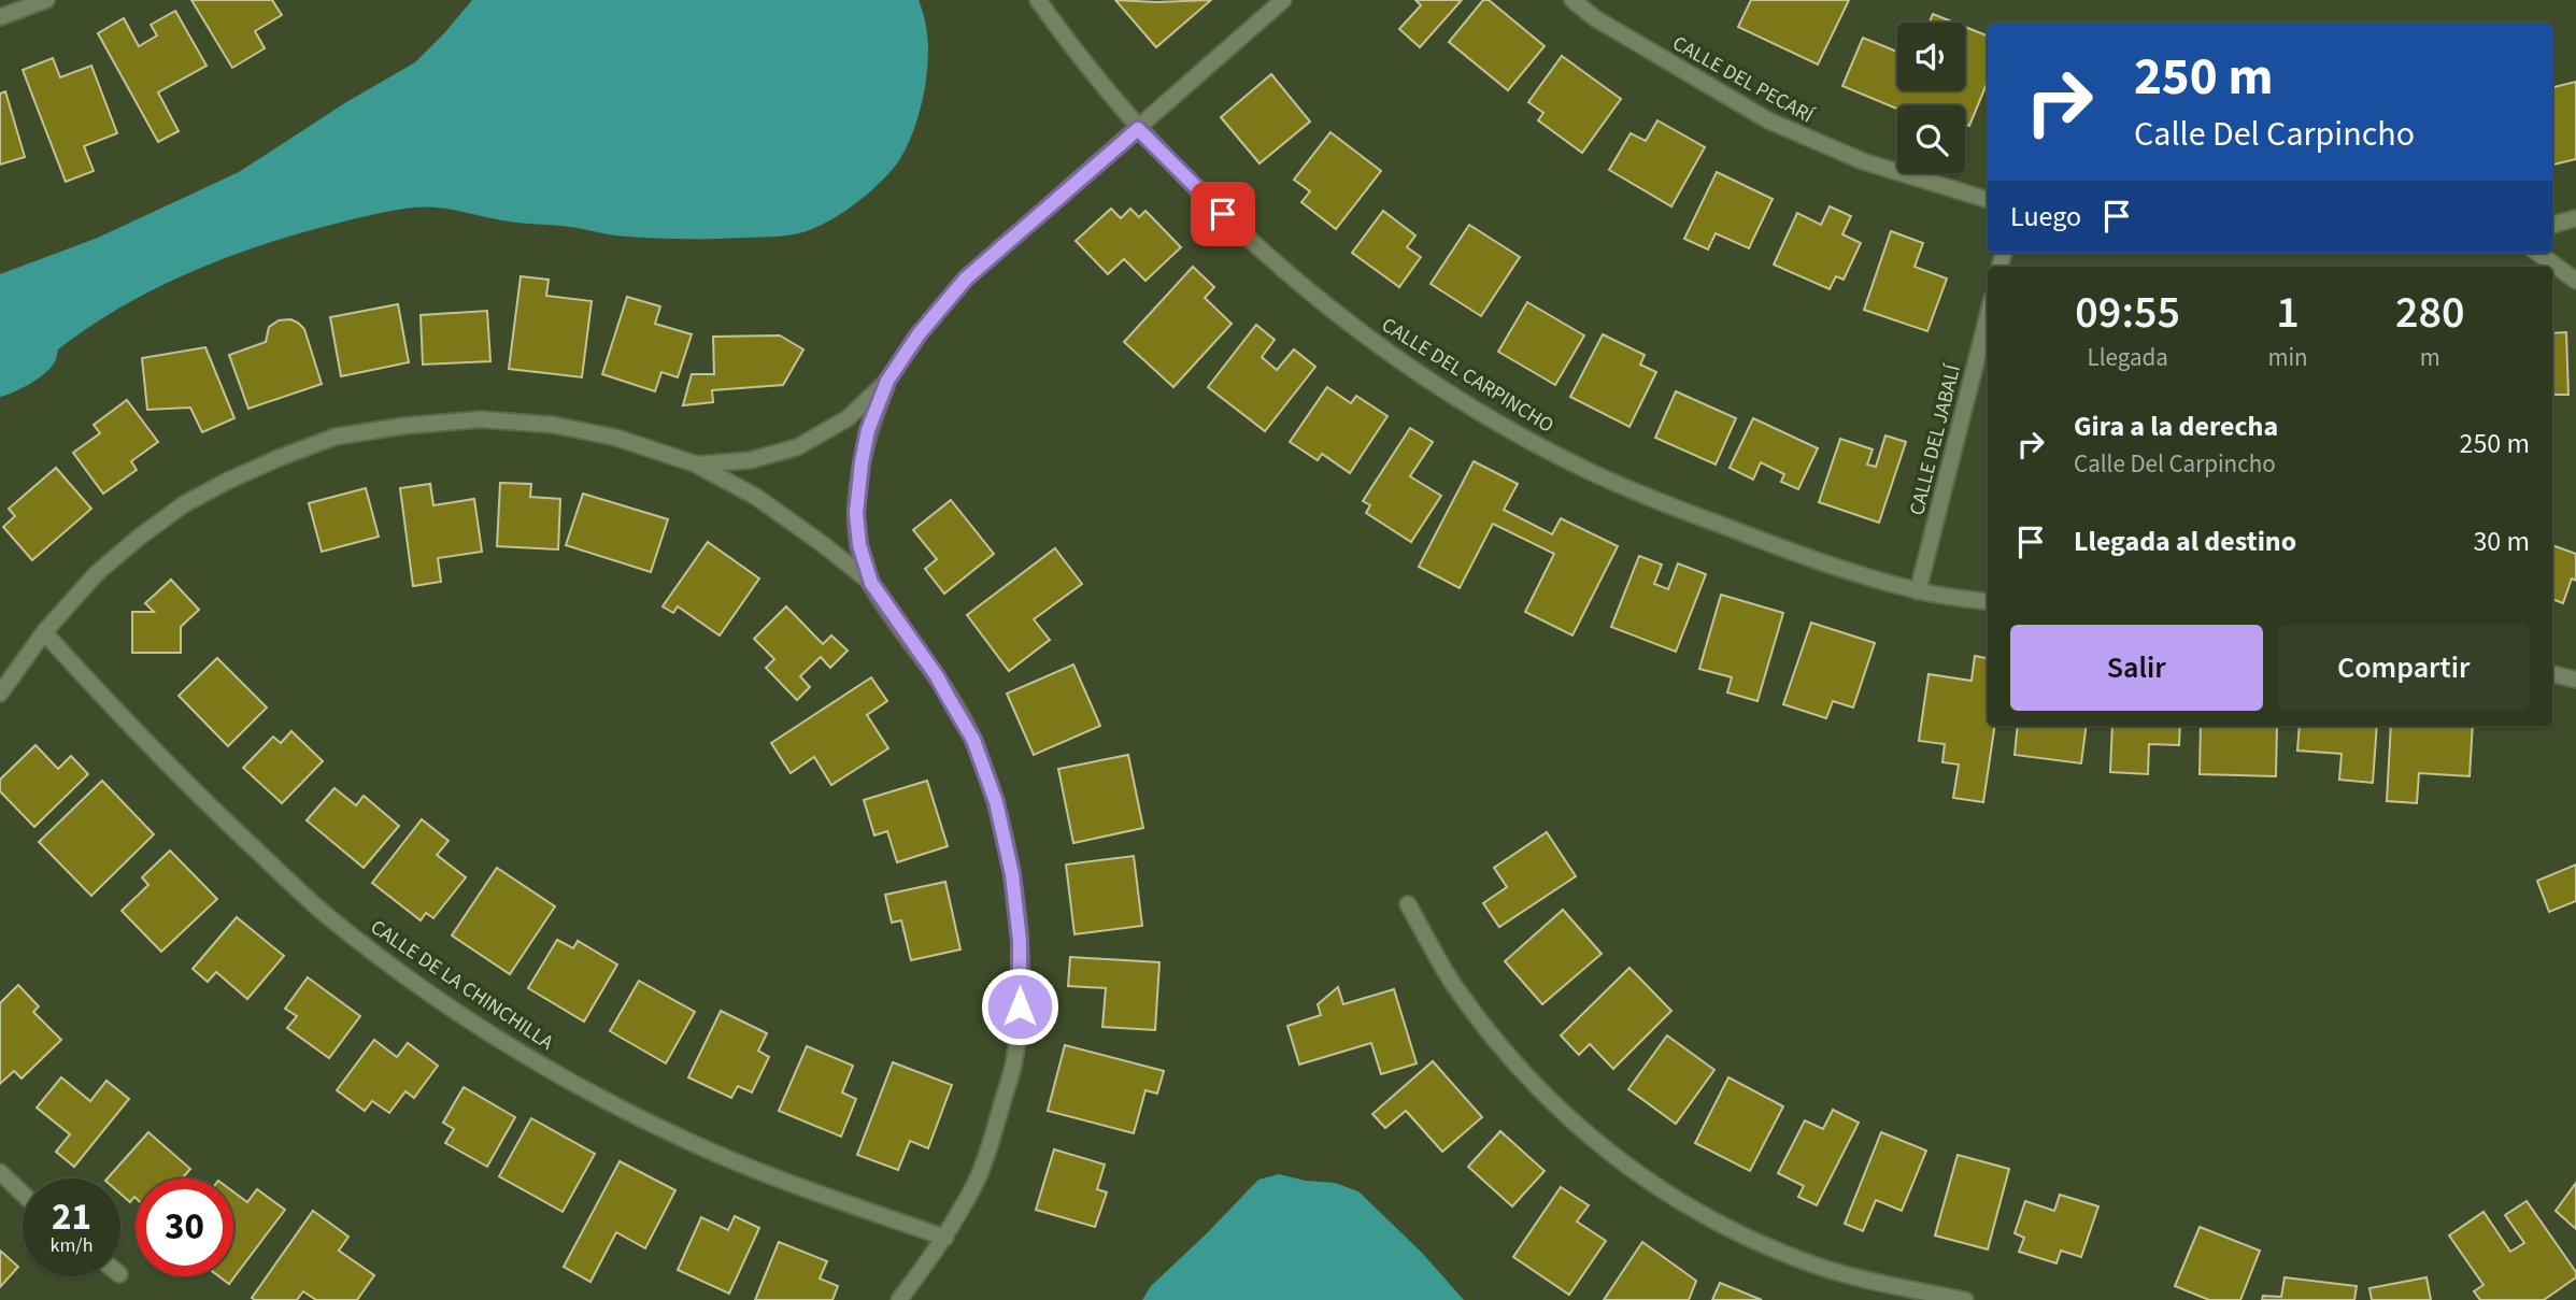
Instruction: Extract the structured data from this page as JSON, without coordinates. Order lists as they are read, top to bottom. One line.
{"streets":{"street":["CALLE DEL PECARÍ","CALLE DEL CARPINCHO","CALLE DEL JABALÍ","CALLE DE LA CHINCHILLA"]},"crossings":[["CALLE DEL CARPINCHO","CALLE DEL JABALÍ"]],"page":{"turn":["250 m","Calle Del Carpincho"],"then":"Luego","eta":["09:55","Llegada","1","min","280","m"],"list":[{"name":"Gira a la derecha","note":"Calle Del Carpincho","value":"250 m"},{"name":"Llegada al destino","value":"30 m"}],"buttons":["Salir","Compartir"],"speed":"21 km/h","limit":"30"}}
